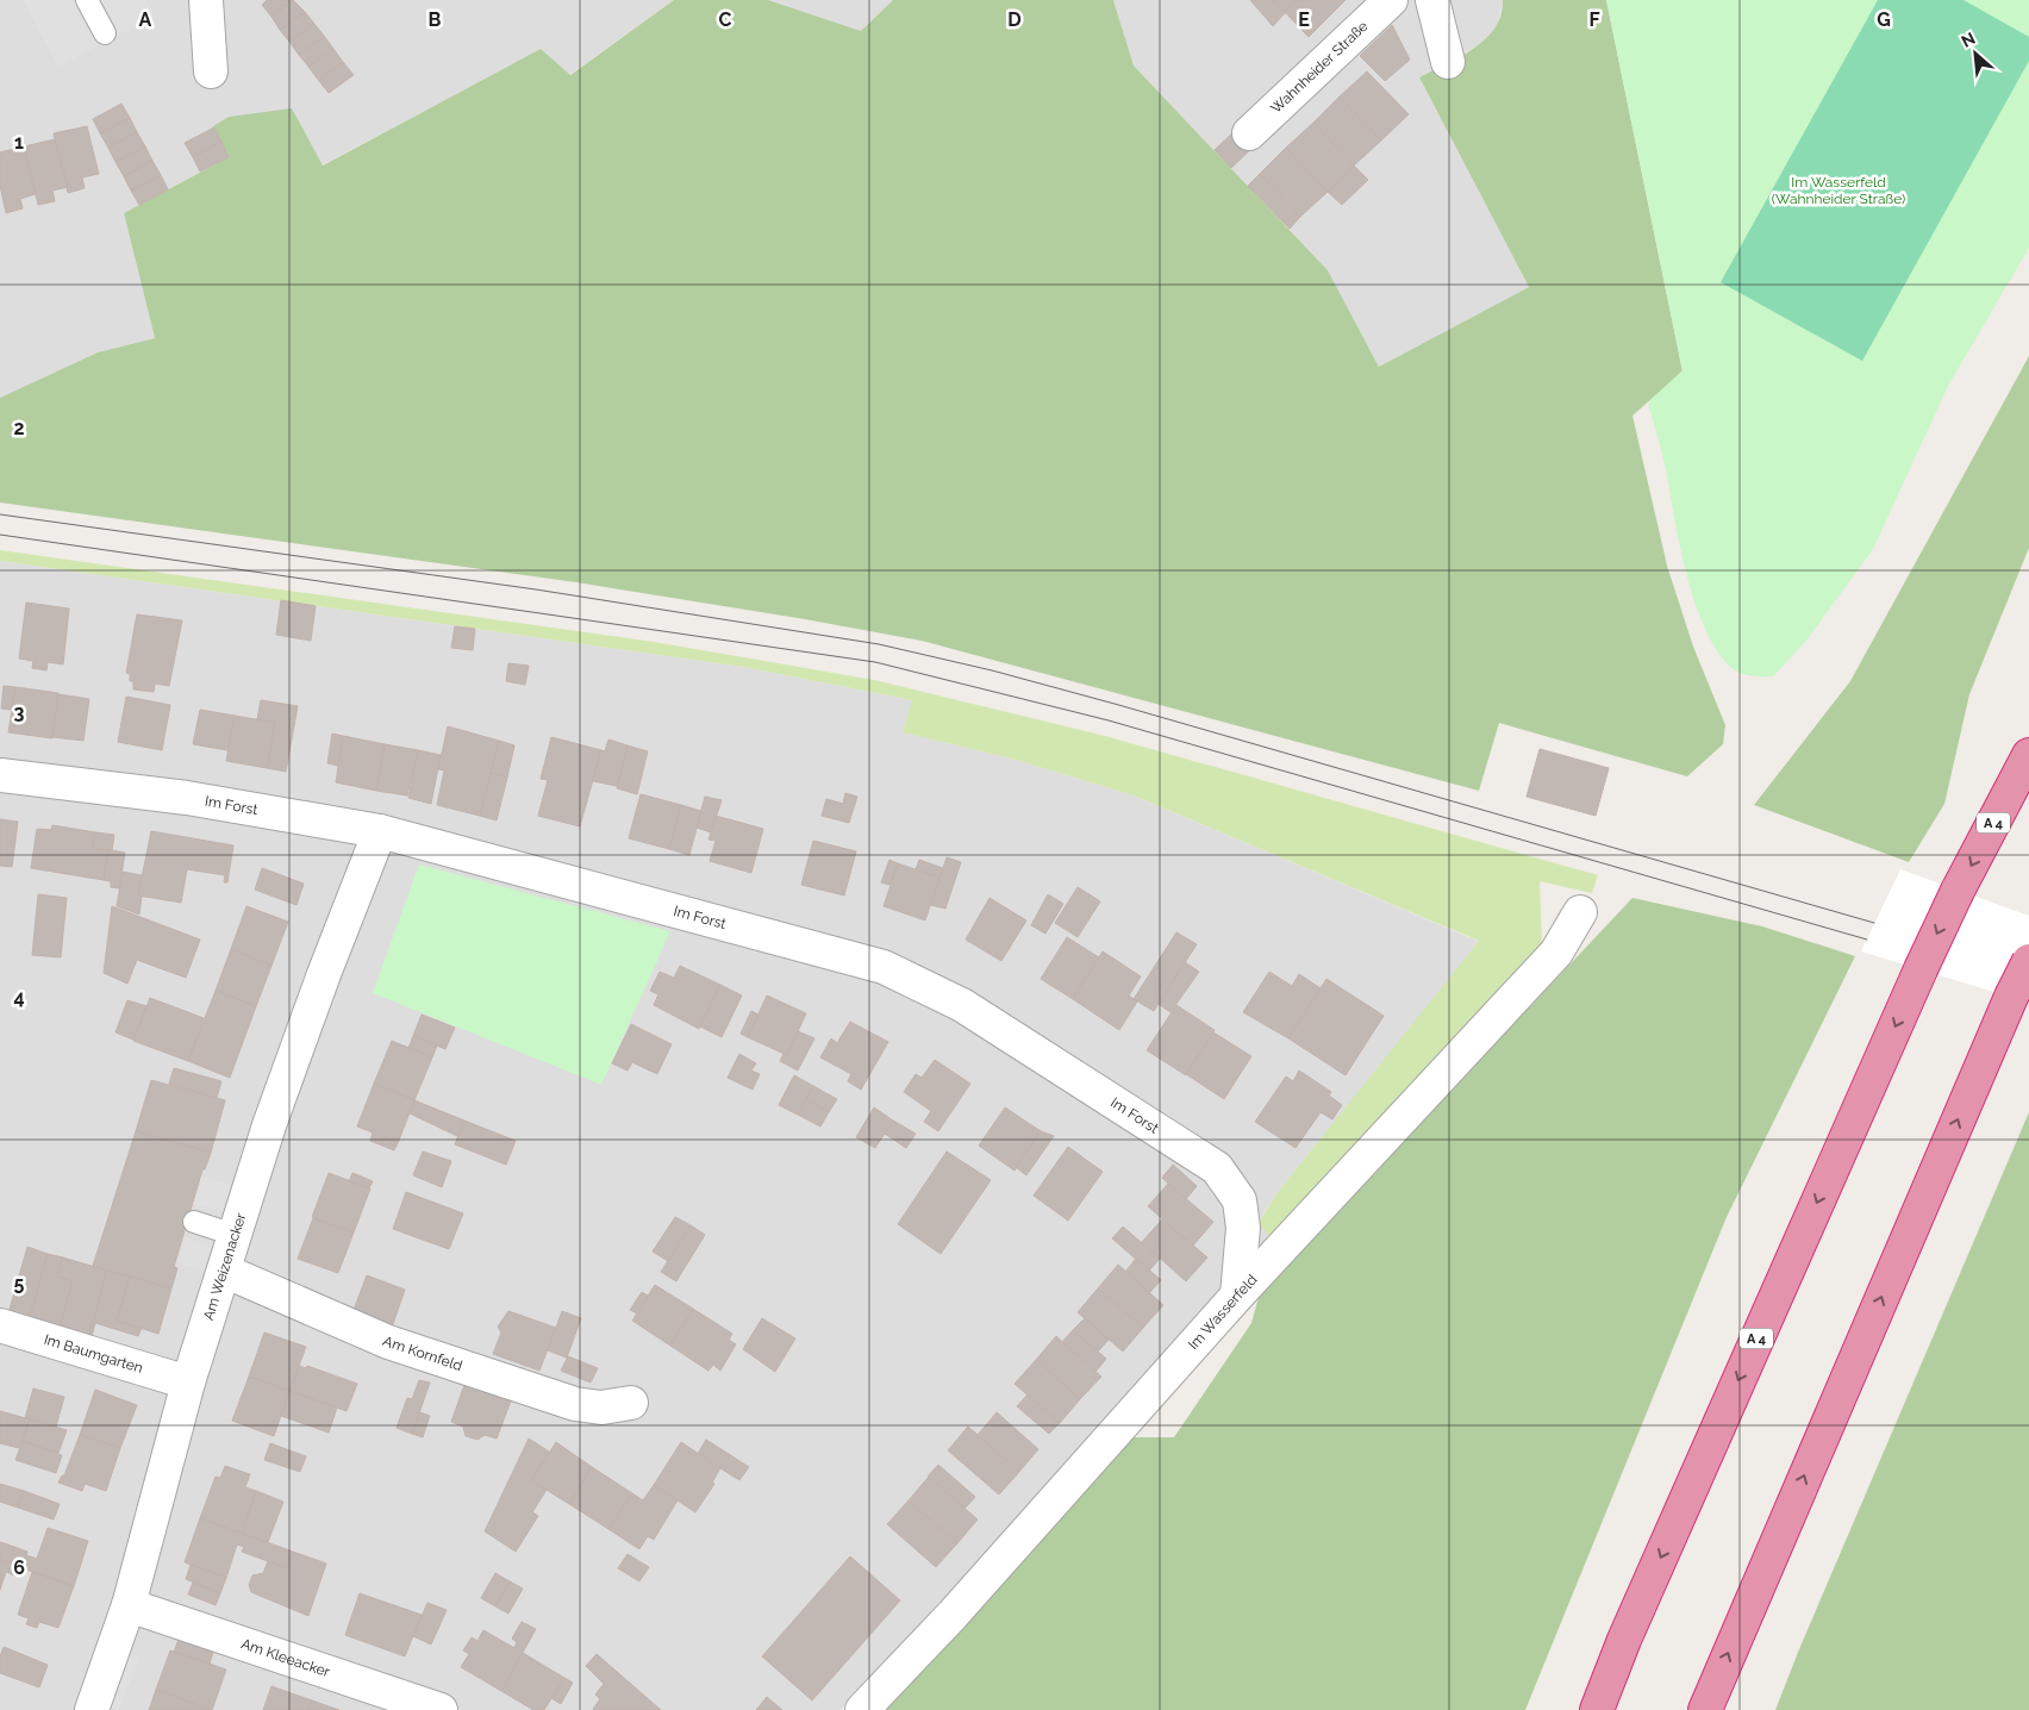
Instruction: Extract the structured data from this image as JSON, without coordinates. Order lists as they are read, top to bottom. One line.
{"streets":{"highway":["A 4"],"street":["Wahnheider Straße","Im Forst","Am Weizenacker","Im Wasserfeld","Im Baumgarten","Am Kornfeld","Am Kleeacker"]},"crossings":[["Im Forst","Am Weizenacker"],["Im Forst","Im Wasserfeld"],["Am Weizenacker","Im Baumgarten"],["Am Weizenacker","Am Kornfeld"],["Am Weizenacker","Am Kleeacker"]],"parks":["Im Wasserfeld (Wahnheider Straße)"],"north":"top left","grid":{"columns":["A","B","C","D","E","F","G"],"rows":["1","2","3","4","5","6"]}}
